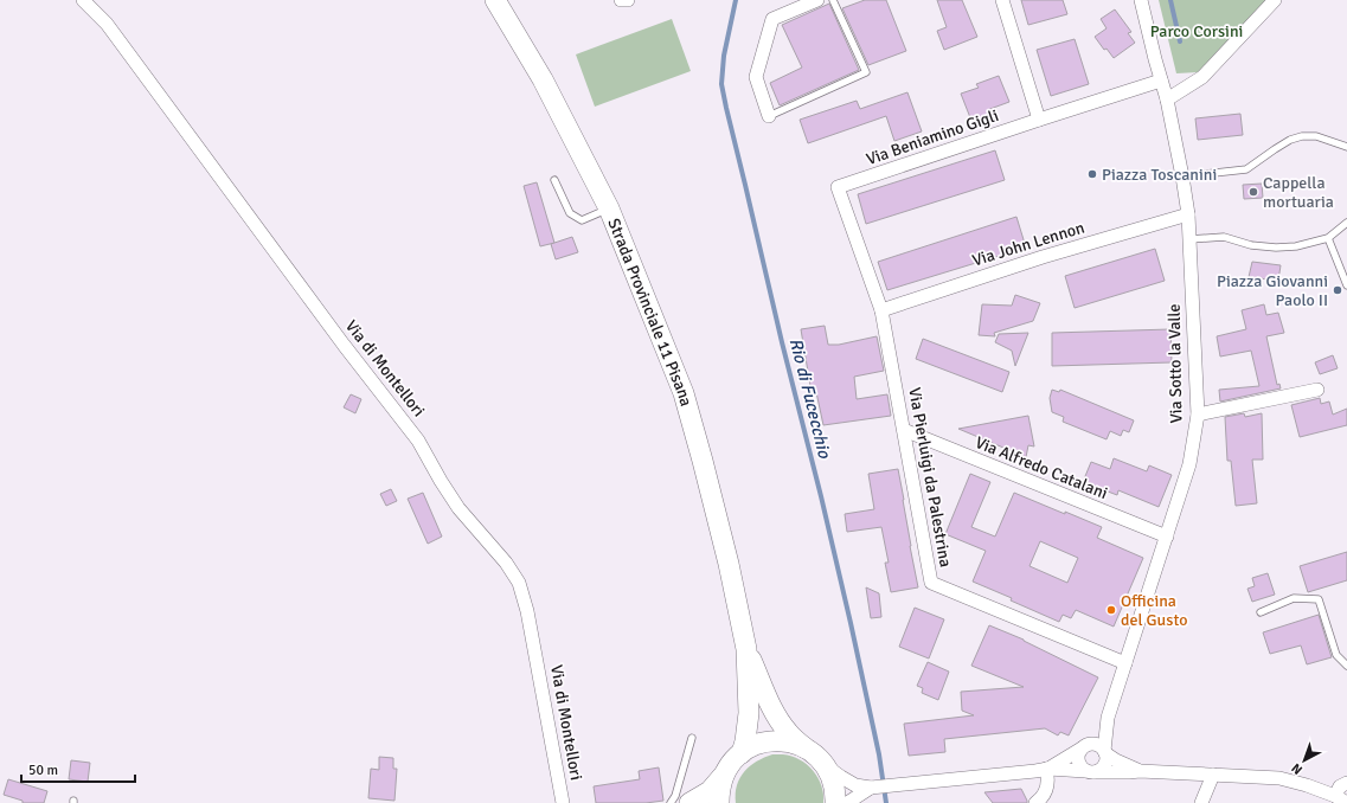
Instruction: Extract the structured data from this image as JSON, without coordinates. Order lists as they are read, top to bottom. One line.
{"streets":{"main road":["Strada Provinciale 11 Pisana"],"street":["Via Beniamino Gigli","Via John Lennon","Via Sotto la Valle","Via di Montellori","Via Alfredo Catalani","Via Pierluigi da Palestrina"]},"crossings":[["Via Beniamino Gigli","Via John Lennon"],["Via Beniamino Gigli","Via Sotto la Valle"],["Via Beniamino Gigli","Via Pierluigi da Palestrina"],["Via John Lennon","Via Sotto la Valle"],["Via John Lennon","Via Pierluigi da Palestrina"],["Via Sotto la Valle","Via Alfredo Catalani"],["Via Sotto la Valle","Via Pierluigi da Palestrina"],["Via Alfredo Catalani","Via Pierluigi da Palestrina"]],"water":["Rio di Fucecchio"],"parks":["Parco Corsini"],"places":["Piazza Toscanini","Cappella mortuaria","Piazza Giovanni Paolo II","Officina del Gusto"],"scale_bar":"50 m","north":"bottom left"}
